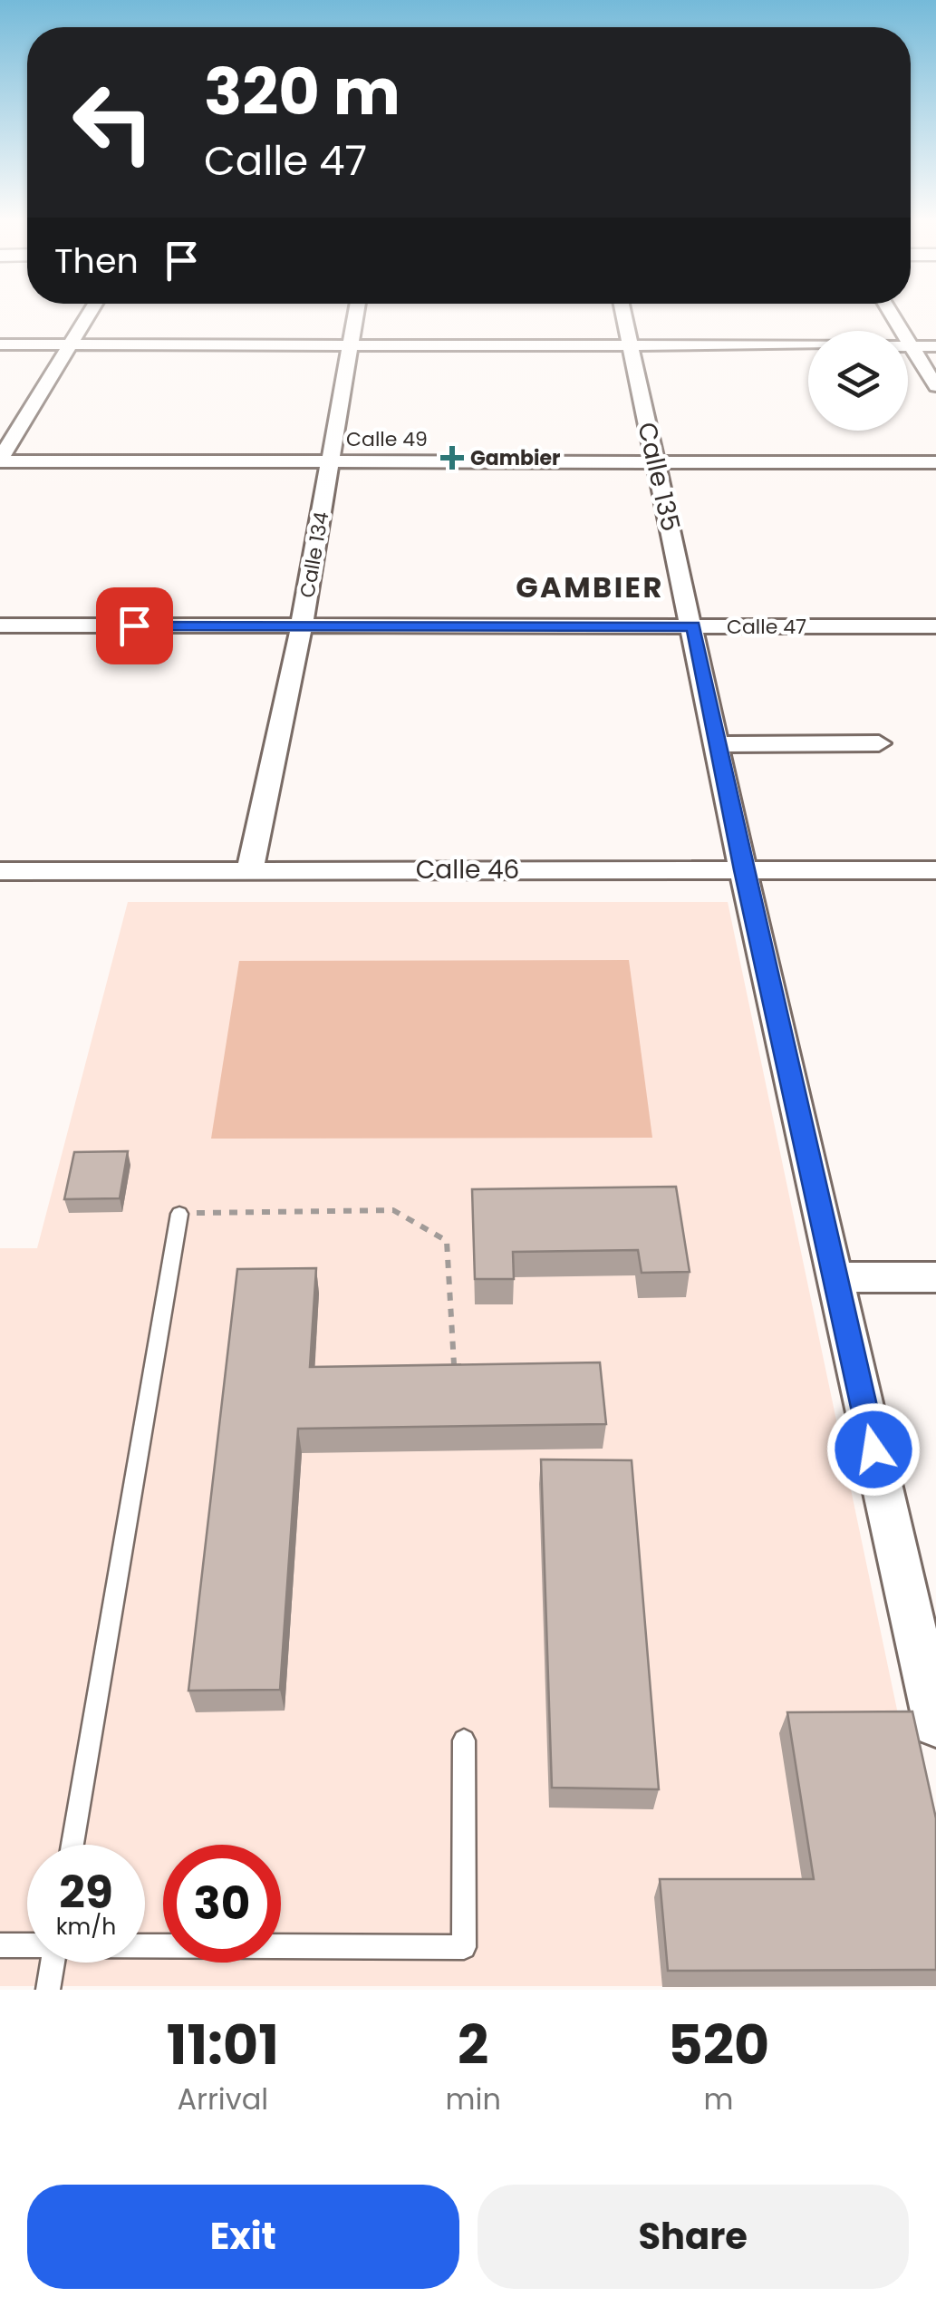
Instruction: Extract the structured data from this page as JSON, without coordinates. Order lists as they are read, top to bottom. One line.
{"streets":{"street":["Calle 49","Calle 135","Calle 134","Calle 47","Calle 46"]},"crossings":[["Calle 49","Calle 135"],["Calle 49","Calle 134"],["Calle 135","Calle 47"],["Calle 135","Calle 46"],["Calle 134","Calle 47"],["Calle 134","Calle 46"]],"districts":["GAMBIER"],"places":{"health":["Gambier"]},"page":{"turn":["320 m","Calle 47"],"then":"Then","speed":"29 km/h","limit":"30","eta":["11:01","Arrival","2","min","520","m"],"buttons":["Exit","Share"]}}
